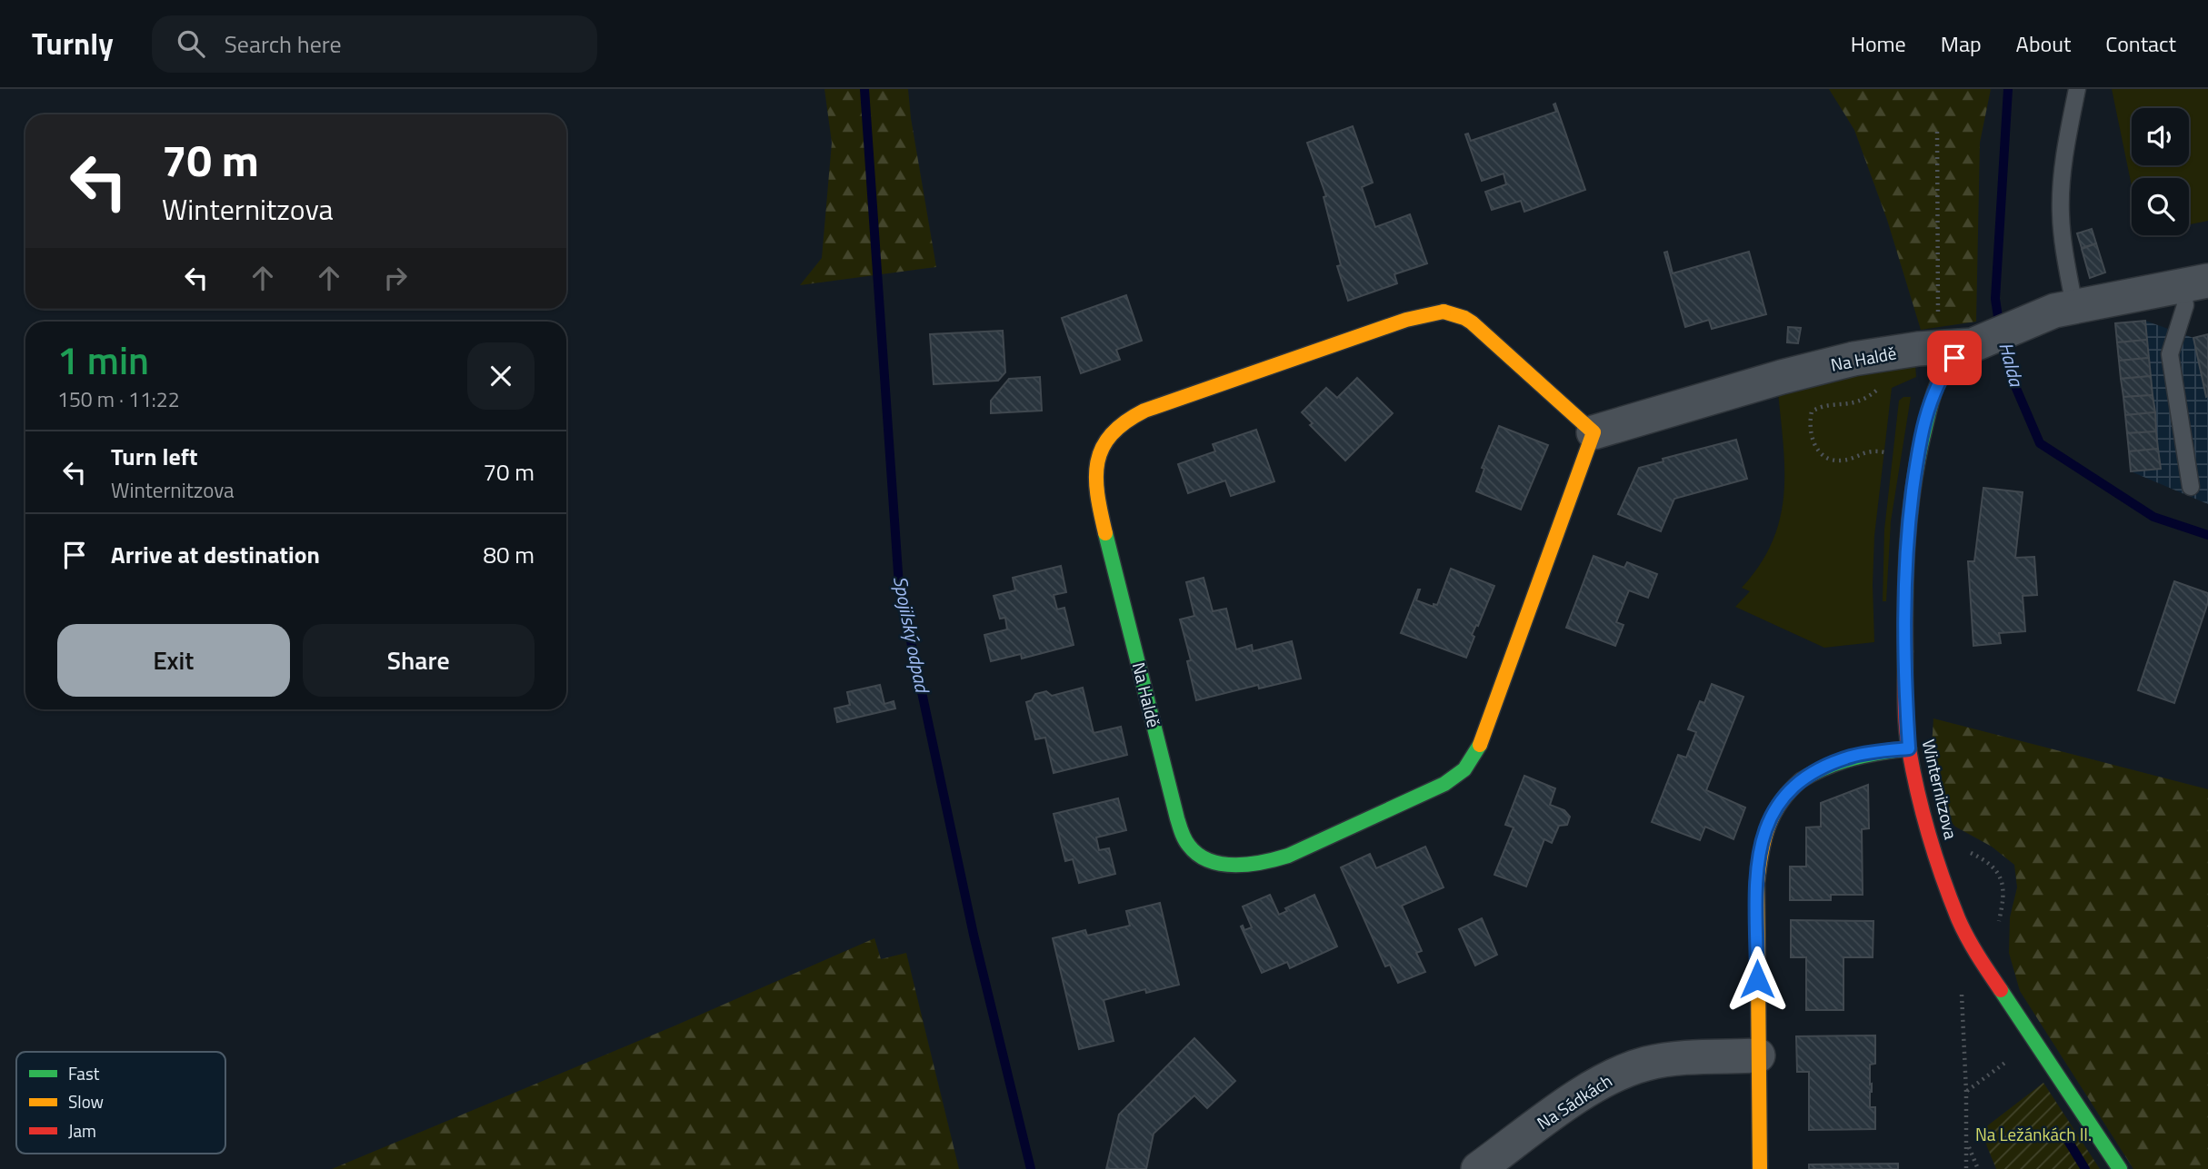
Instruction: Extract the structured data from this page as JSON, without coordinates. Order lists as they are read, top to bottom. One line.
{"streets":{"street":["Na Haldě","Winternitzova","Na Sádkách"]},"crossings":[["Na Haldě","Winternitzova"]],"water":["Halda","Spojilský odpad"],"parks":["Na Ležánkách II."],"legend":["Fast","Slow","Jam"],"page":{"header":"Turnly","search":"Search here","nav":["Home","Map","About","Contact"],"turn":["70 m","Winternitzova"],"heading":["1 min","150 m · 11:22"],"list":[{"name":"Turn left","note":"Winternitzova","value":"70 m"},{"name":"Arrive at destination","value":"80 m"}],"buttons":["Exit","Share"]}}
